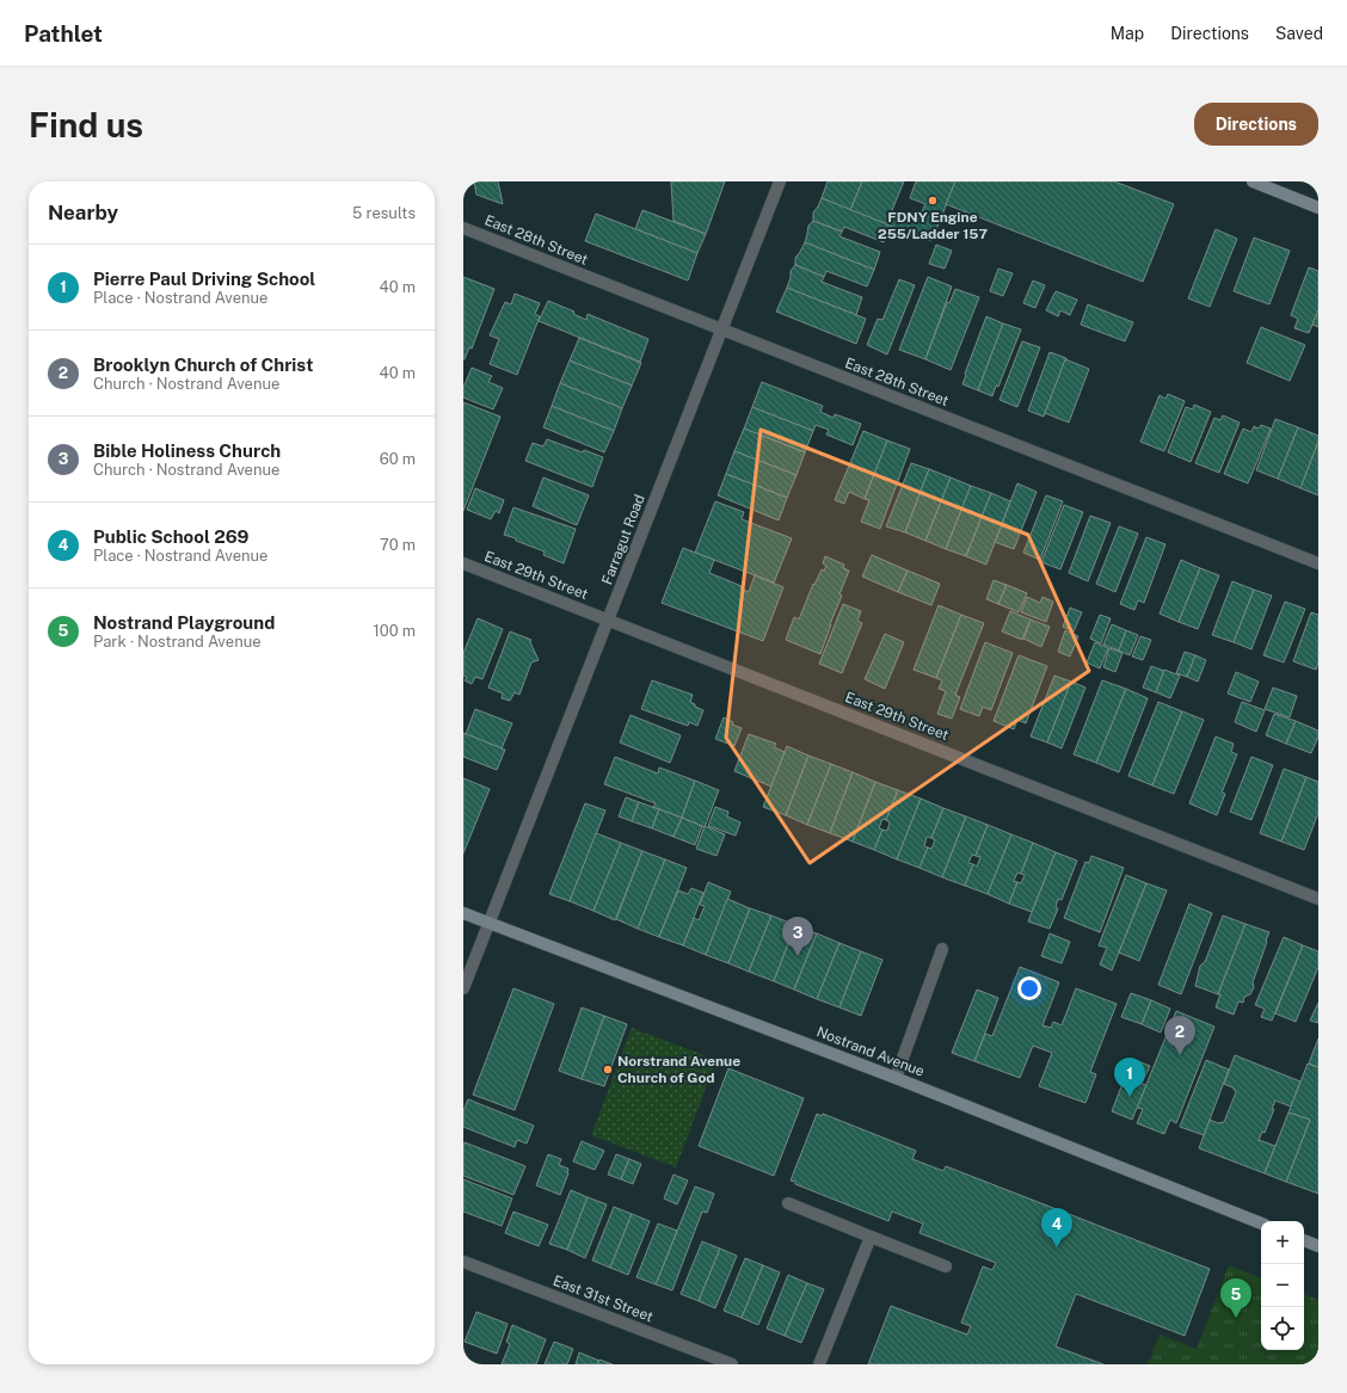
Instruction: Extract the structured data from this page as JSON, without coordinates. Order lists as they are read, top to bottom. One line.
{"streets":{"main road":["Nostrand Avenue"],"street":["East 28th Street","Farragut Road","East 29th Street","East 31st Street"]},"crossings":[["East 28th Street","Farragut Road"],["Farragut Road","East 29th Street"],["Farragut Road","Nostrand Avenue"]],"places":["FDNY Engine 255/Ladder 157","Norstrand Avenue Church of God"],"page":{"header":"Pathlet","nav":["Map","Directions","Saved"],"buttons":"Directions","title":"Find us","heading":["Nearby","5 results"],"list":[{"mark":"1","name":"Pierre Paul Driving School","note":"Place · Nostrand Avenue","value":"40 m"},{"mark":"2","name":"Brooklyn Church of Christ","note":"Church · Nostrand Avenue","value":"40 m"},{"mark":"3","name":"Bible Holiness Church","note":"Church · Nostrand Avenue","value":"60 m"},{"mark":"4","name":"Public School 269","note":"Place · Nostrand Avenue","value":"70 m"},{"mark":"5","name":"Nostrand Playground","note":"Park · Nostrand Avenue","value":"100 m"}],"pins":["3","2","1","4","5"],"map_buttons":["+","−"]}}
